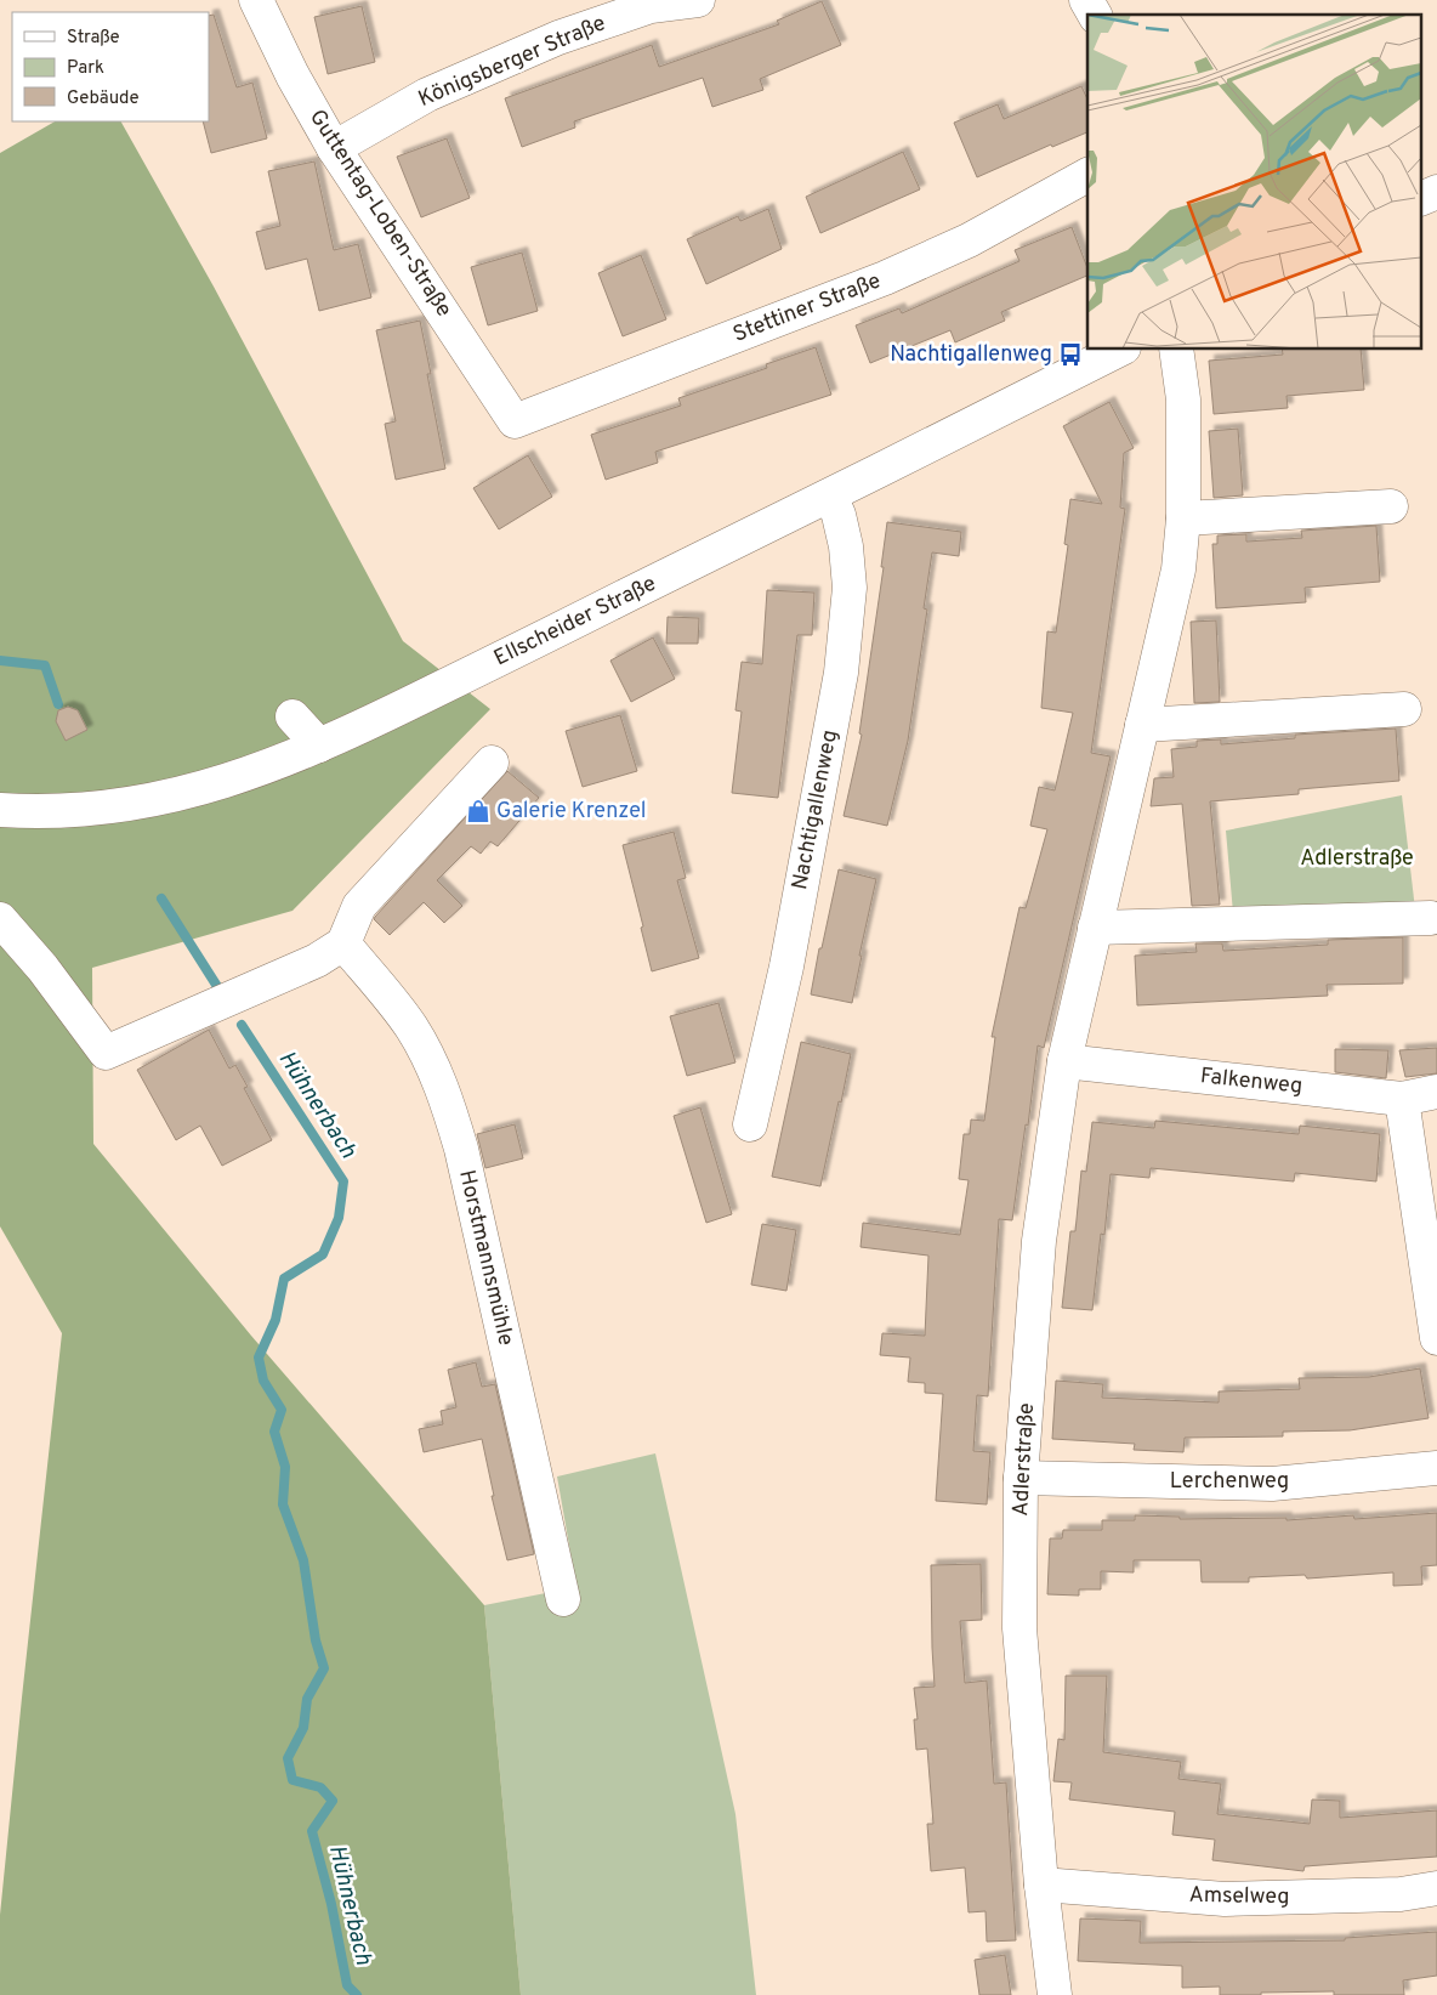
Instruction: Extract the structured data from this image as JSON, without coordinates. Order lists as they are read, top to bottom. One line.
{"streets":{"street":["Königsberger Straße","Guttentag-Loben-Straße","Stettiner Straße","Ellscheider Straße","Nachtigallenweg","Falkenweg","Horstmannsmühle","Adlerstraße","Lerchenweg","Amselweg"]},"crossings":[["Königsberger Straße","Guttentag-Loben-Straße"],["Guttentag-Loben-Straße","Stettiner Straße"],["Ellscheider Straße","Nachtigallenweg"],["Falkenweg","Adlerstraße"],["Adlerstraße","Lerchenweg"],["Adlerstraße","Amselweg"]],"water":["Hühnerbach"],"parks":["Adlerstraße"],"places":{"bus stop":["Nachtigallenweg"],"shop":["Galerie Krenzel"]},"legend":["Straße","Park","Gebäude"]}
